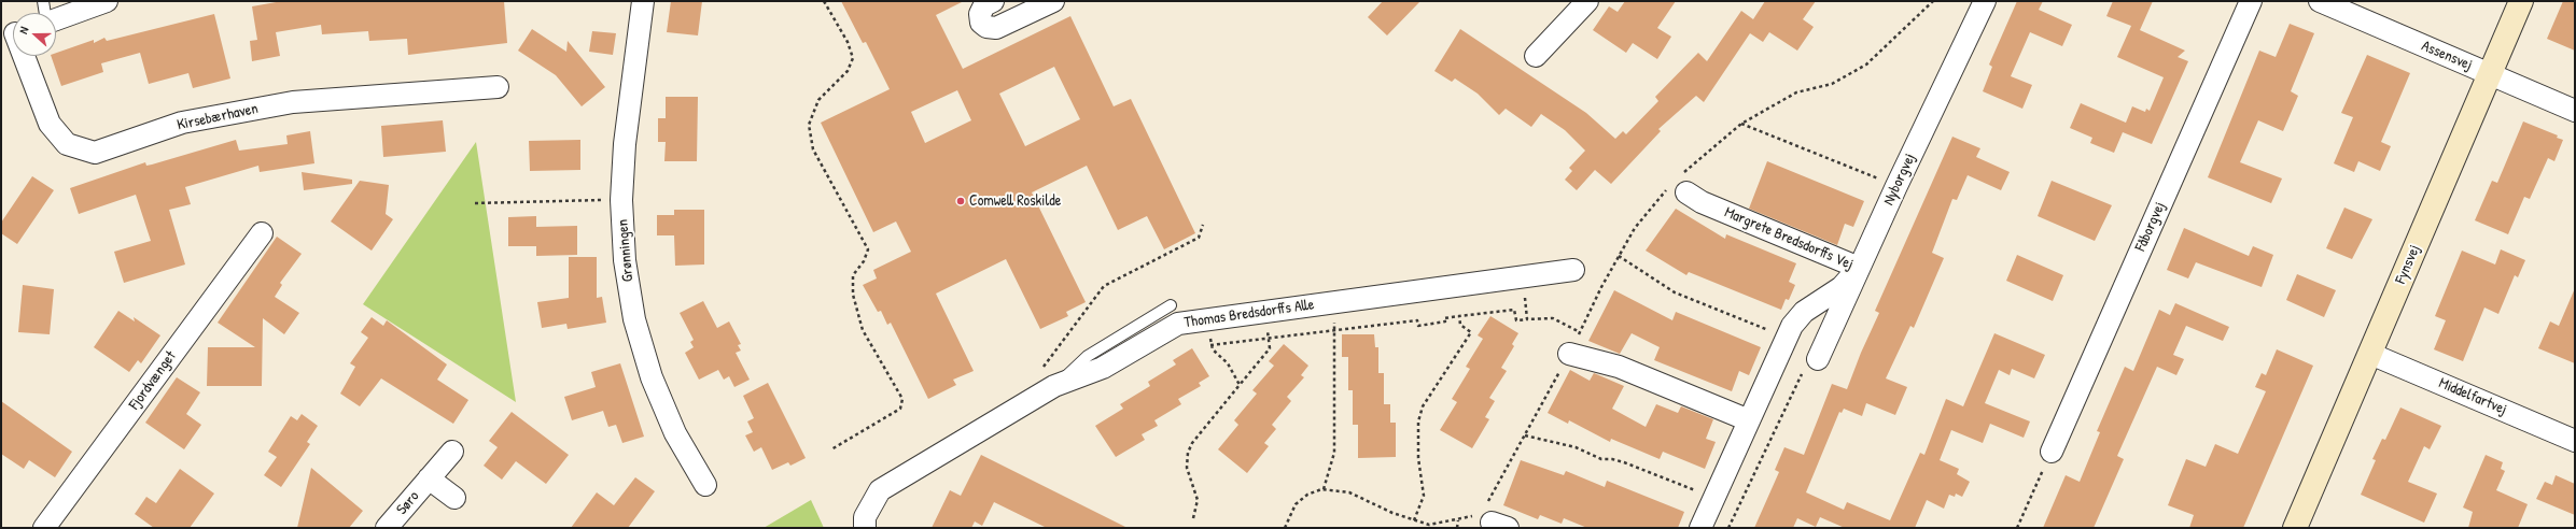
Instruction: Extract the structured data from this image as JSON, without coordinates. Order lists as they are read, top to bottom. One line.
{"streets":{"street":["Assensvej","Kirsebærhaven","Nyborgvej","Fåborgvej","Margrete Bredsdorffs Vej","Grønningen","Fynsvej","Thomas Bredsdorffs Alle","Fjordvænget","Middelfartvej","Søro"]},"crossings":[["Assensvej","Fynsvej"],["Nyborgvej","Margrete Bredsdorffs Vej"],["Fynsvej","Middelfartvej"]],"places":["Comwell Roskilde"],"north":"left"}
